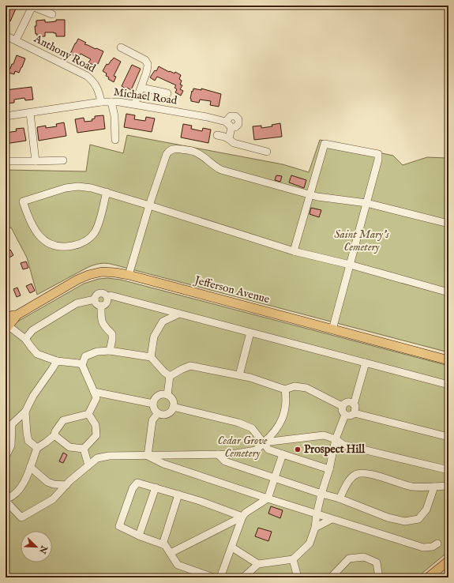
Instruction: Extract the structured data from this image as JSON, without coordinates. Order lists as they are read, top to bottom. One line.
{"streets":{"main road":["Jefferson Avenue"],"street":["Anthony Road","Michael Road"]},"crossings":[["Anthony Road","Michael Road"]],"parks":["Saint Mary's Cemetery","Cedar Grove Cemetery"],"places":["Prospect Hill"],"north":"bottom right"}
